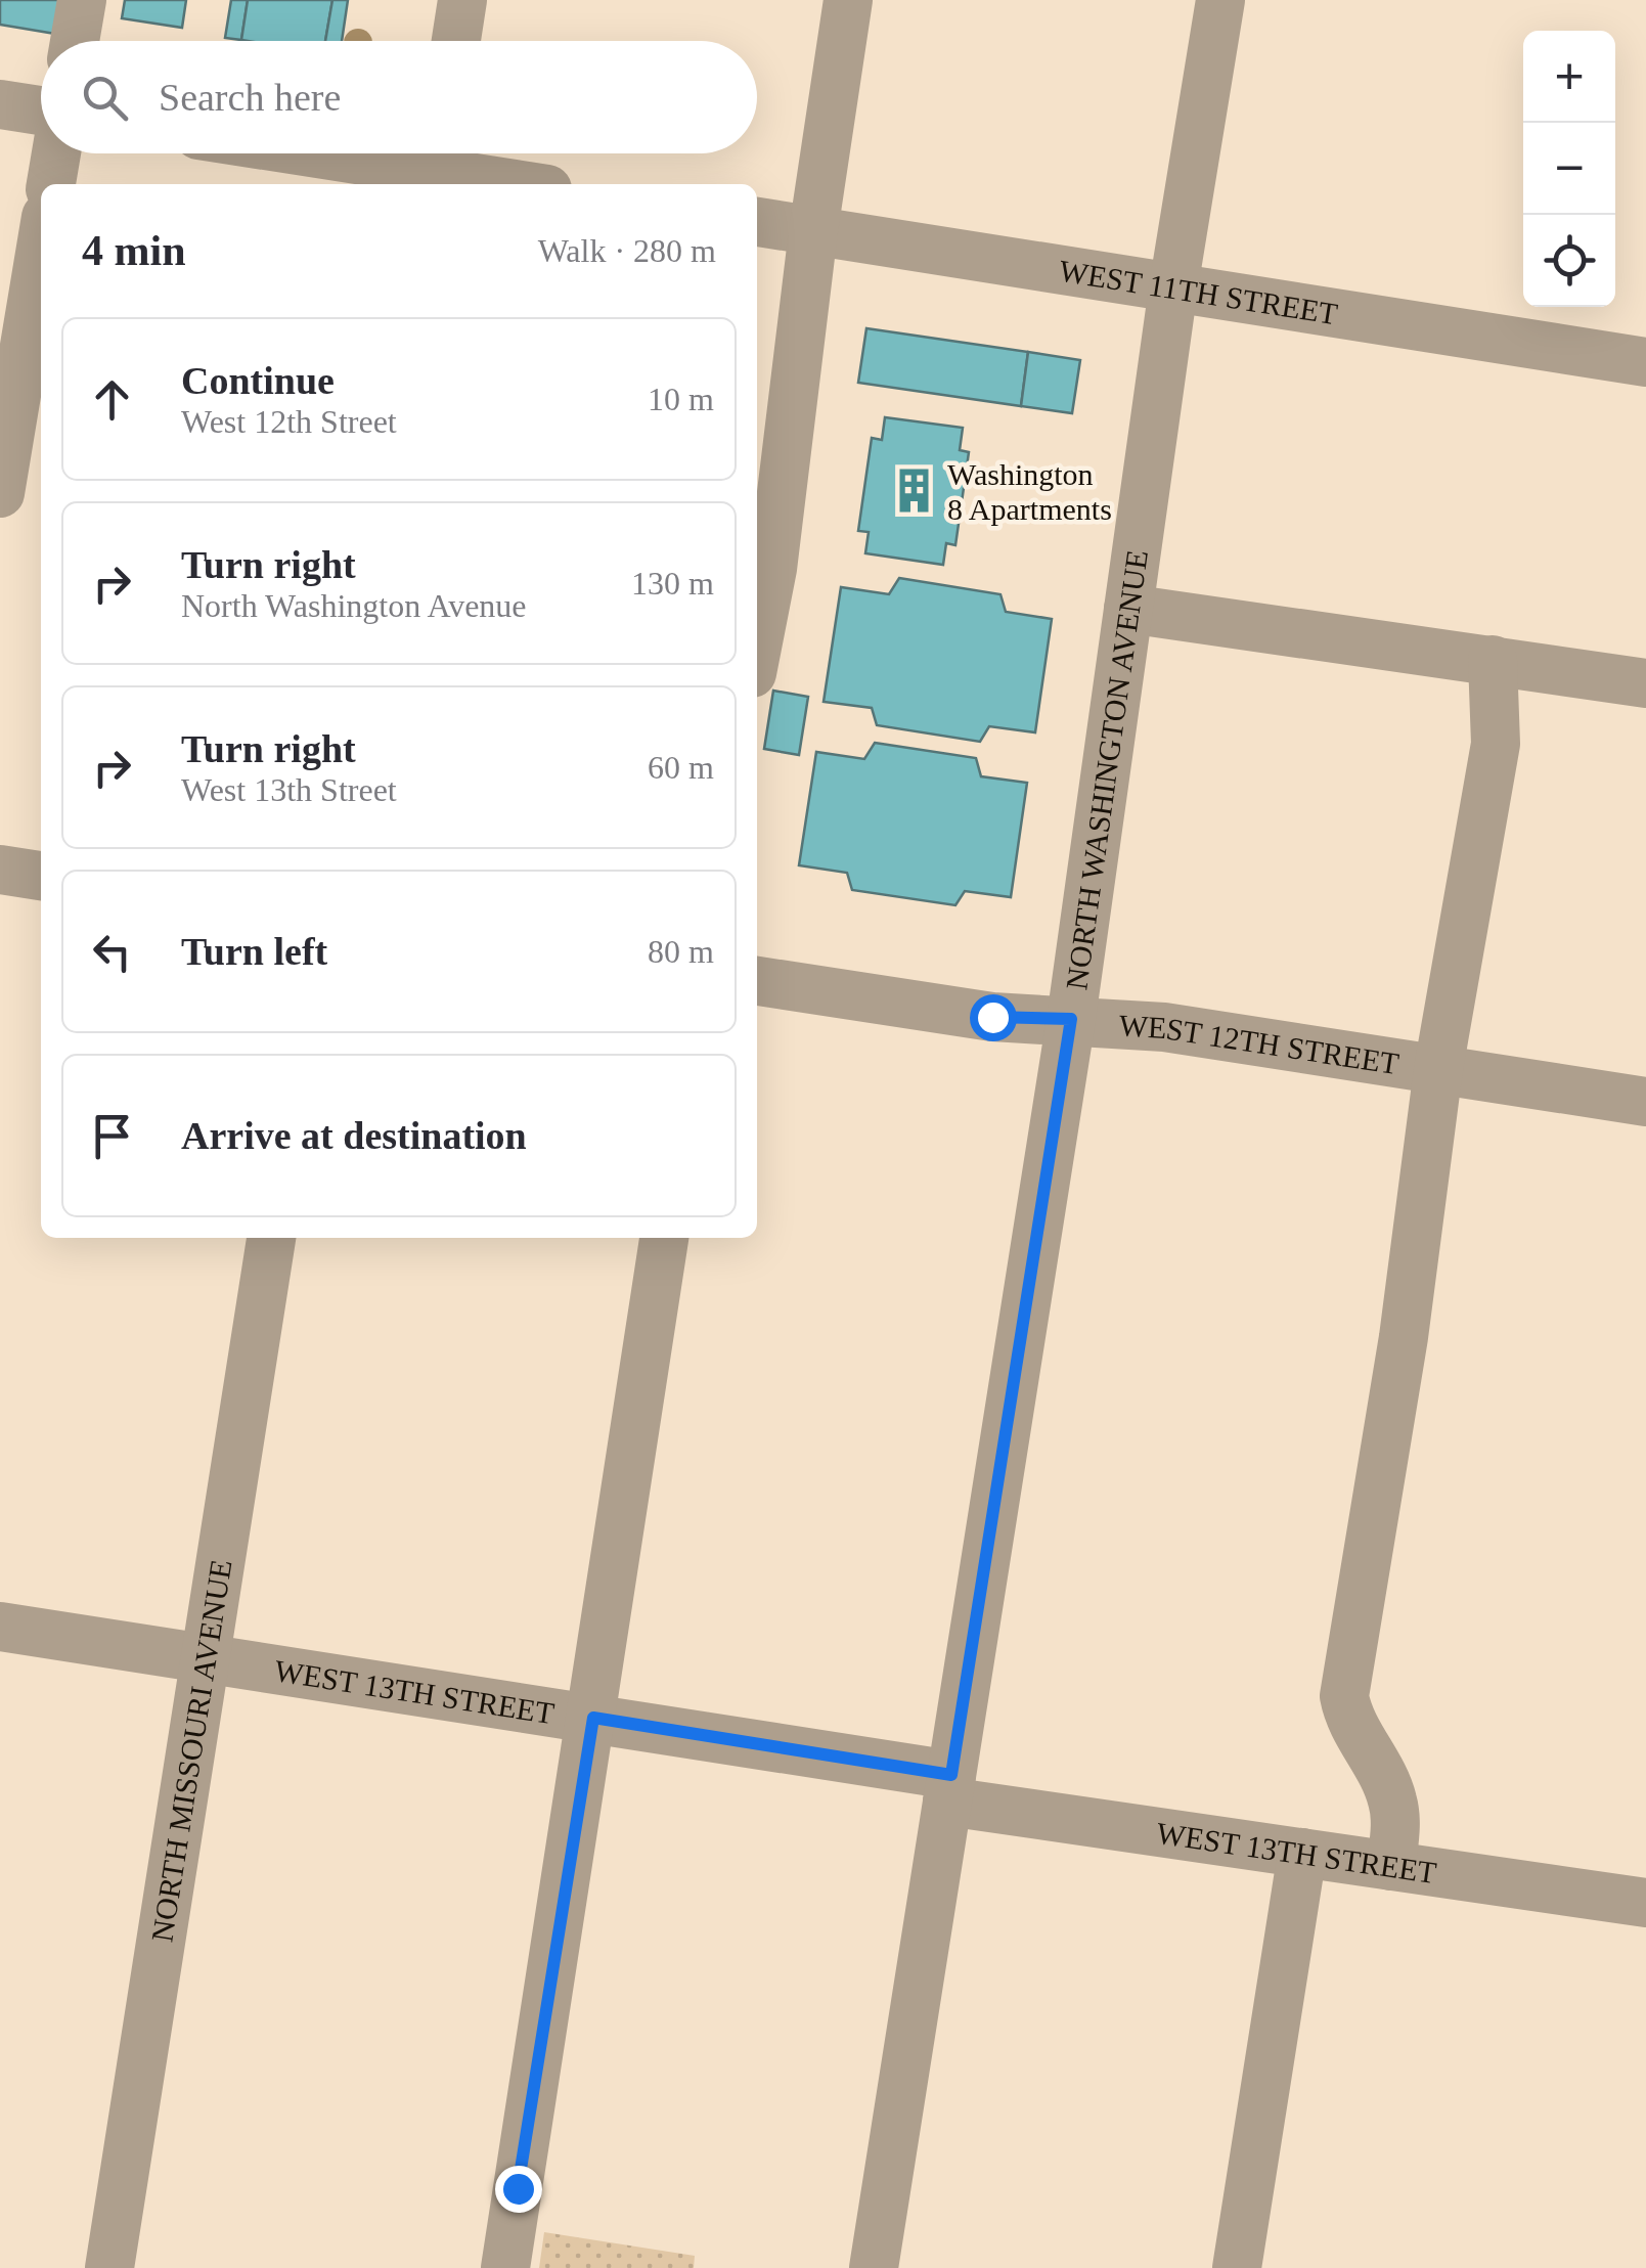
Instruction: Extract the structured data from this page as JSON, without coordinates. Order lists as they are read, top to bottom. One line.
{"streets":{"street":["WEST 11TH STREET","NORTH WASHINGTON AVENUE","WEST 12TH STREET","WEST 13TH STREET","NORTH MISSOURI AVENUE"]},"crossings":[["WEST 11TH STREET","NORTH WASHINGTON AVENUE"],["NORTH WASHINGTON AVENUE","WEST 12TH STREET"],["NORTH WASHINGTON AVENUE","WEST 13TH STREET"],["WEST 13TH STREET","NORTH MISSOURI AVENUE"]],"places":{"building":["Washington 8 Apartments"]},"page":{"map_buttons":["+","−"],"search":"Search here","heading":["4 min","Walk · 280 m"],"list":[["Continue","West 12th Street","10 m"],["Turn right","North Washington Avenue","130 m"],["Turn right","West 13th Street","60 m"],["Turn left","80 m"],"Arrive at destination"]}}
